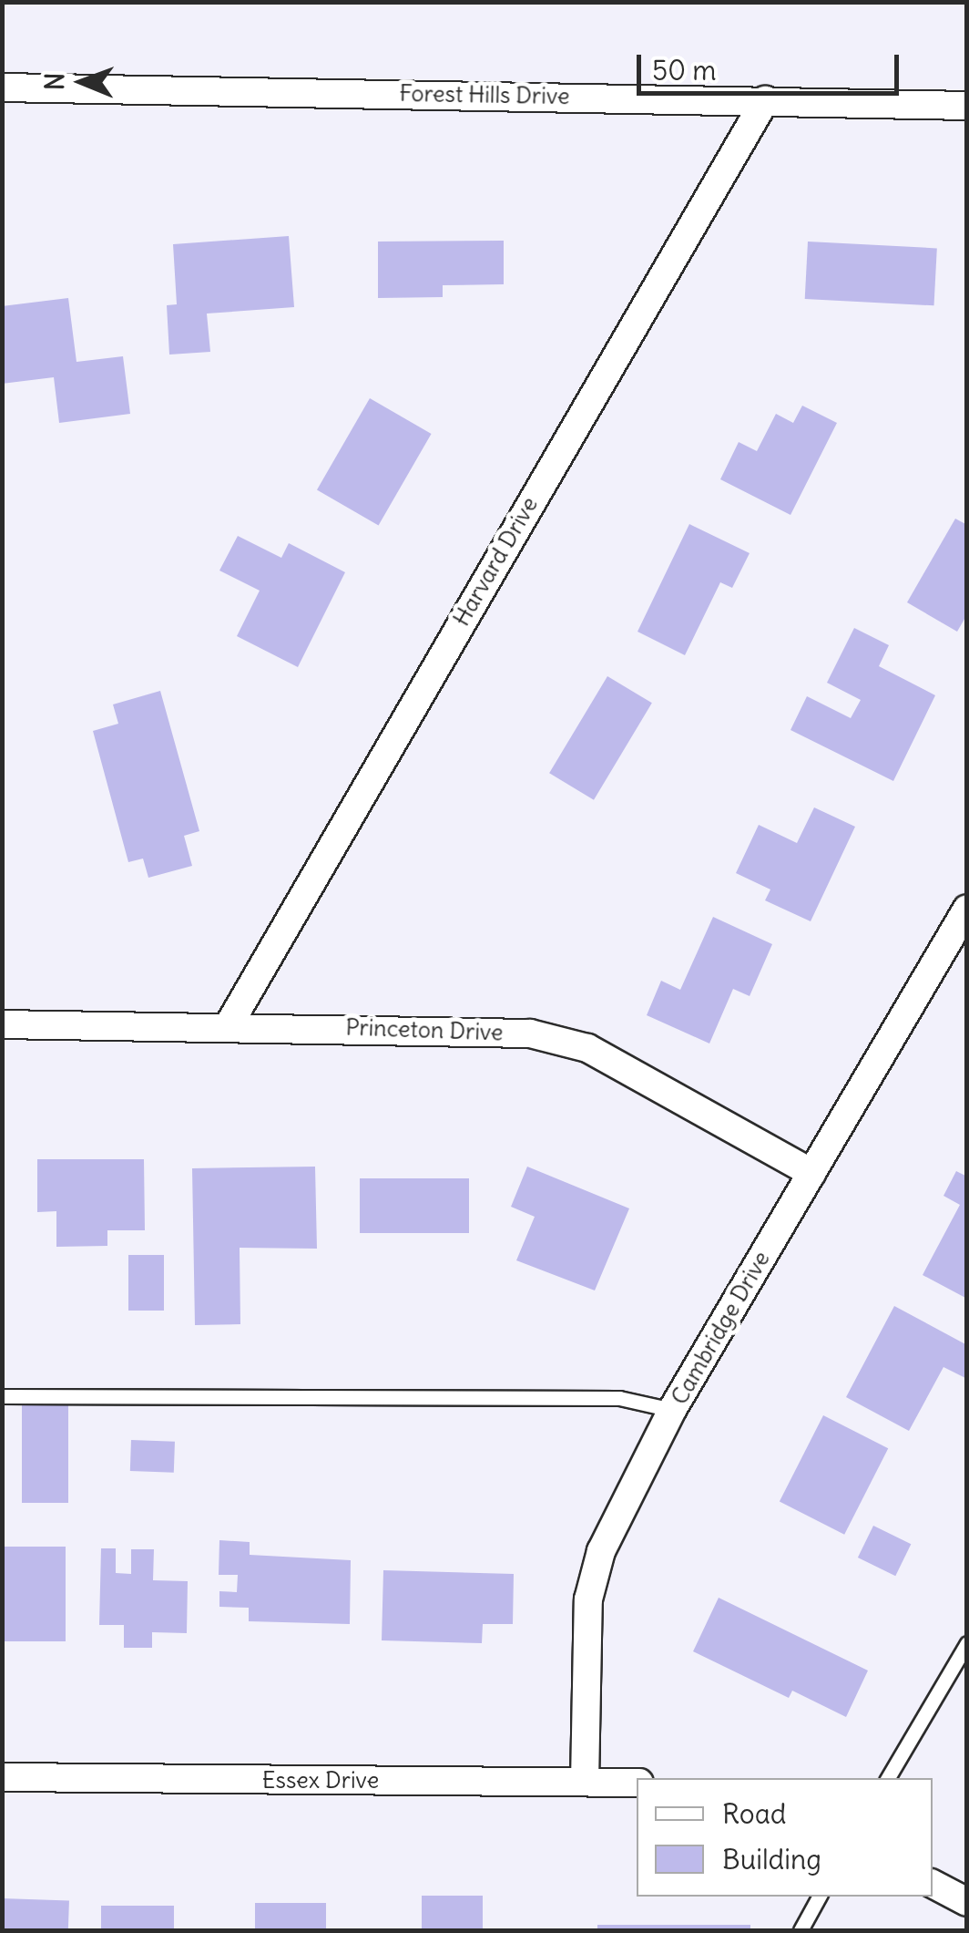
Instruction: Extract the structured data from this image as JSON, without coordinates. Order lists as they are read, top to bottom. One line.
{"streets":{"street":["Forest Hills Drive","Harvard Drive","Princeton Drive","Cambridge Drive","Essex Drive"]},"crossings":[["Forest Hills Drive","Harvard Drive"],["Harvard Drive","Princeton Drive"],["Princeton Drive","Cambridge Drive"],["Cambridge Drive","Essex Drive"]],"legend":["Road","Building"],"scale_bar":"50 m","north":"left"}
